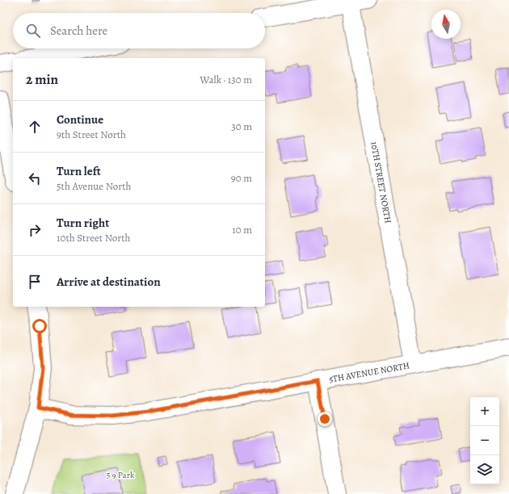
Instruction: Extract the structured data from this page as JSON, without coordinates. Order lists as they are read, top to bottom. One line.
{"streets":{"street":["10TH STREET NORTH","5TH AVENUE NORTH"]},"crossings":[["10TH STREET NORTH","5TH AVENUE NORTH"]],"parks":["5 9 Park"],"north":"top","page":{"search":"Search here","heading":["2 min","Walk · 130 m"],"list":[["Continue","9th Street North","30 m"],["Turn left","5th Avenue North","90 m"],["Turn right","10th Street North","10 m"],"Arrive at destination"],"map_buttons":["+","−"]}}
